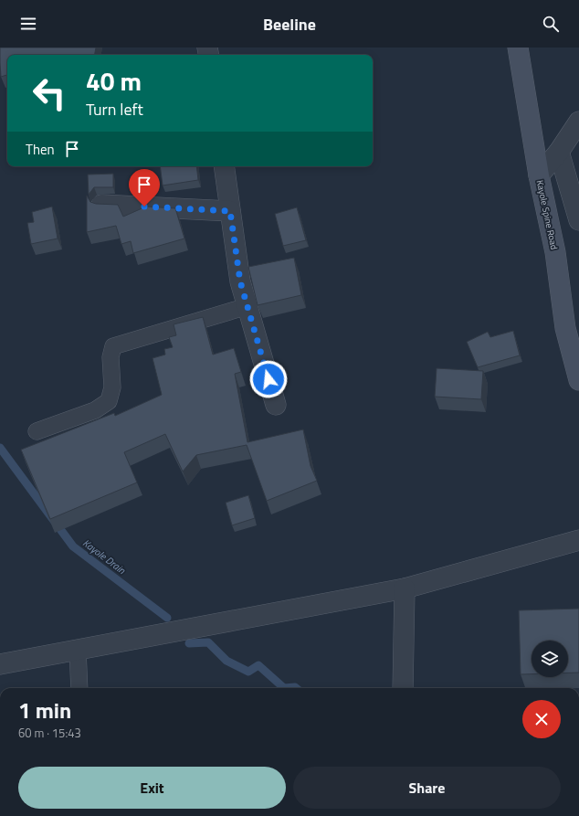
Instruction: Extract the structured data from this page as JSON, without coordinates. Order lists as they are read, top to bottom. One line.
{"streets":{"main road":["Kayole Spine Road"]},"water":["Kayole Drain"],"page":{"header":"Beeline","turn":["40 m","Turn left"],"then":"Then","heading":["1 min","60 m · 15:43"],"buttons":["Exit","Share"]}}
